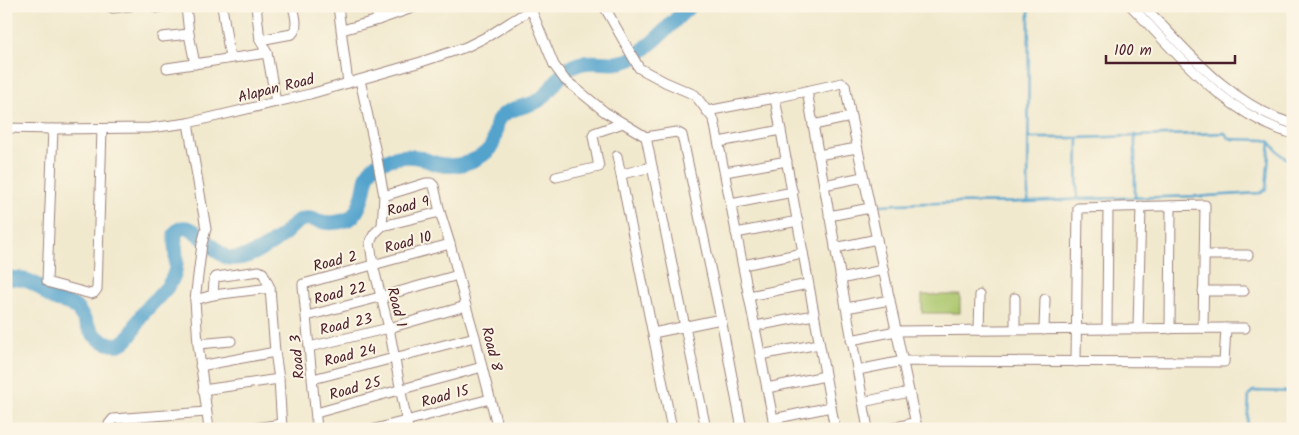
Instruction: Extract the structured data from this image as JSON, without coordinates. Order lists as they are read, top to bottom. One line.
{"streets":{"street":["Alapan Road","Road 9","Road 10","Road 2","Road 22","Road 1","Road 23","Road 8","Road 24","Road 3","Road 25","Road 15"]},"crossings":[["Alapan Road","Road 1"],["Road 9","Road 1"],["Road 9","Road 8"],["Road 10","Road 2"],["Road 10","Road 1"],["Road 10","Road 8"],["Road 2","Road 1"],["Road 2","Road 3"],["Road 22","Road 1"],["Road 22","Road 3"],["Road 1","Road 23"],["Road 1","Road 8"],["Road 1","Road 24"],["Road 1","Road 25"],["Road 1","Road 15"],["Road 23","Road 8"],["Road 23","Road 3"],["Road 8","Road 24"],["Road 8","Road 25"],["Road 8","Road 15"],["Road 24","Road 3"],["Road 3","Road 25"]],"scale_bar":"100 m"}
